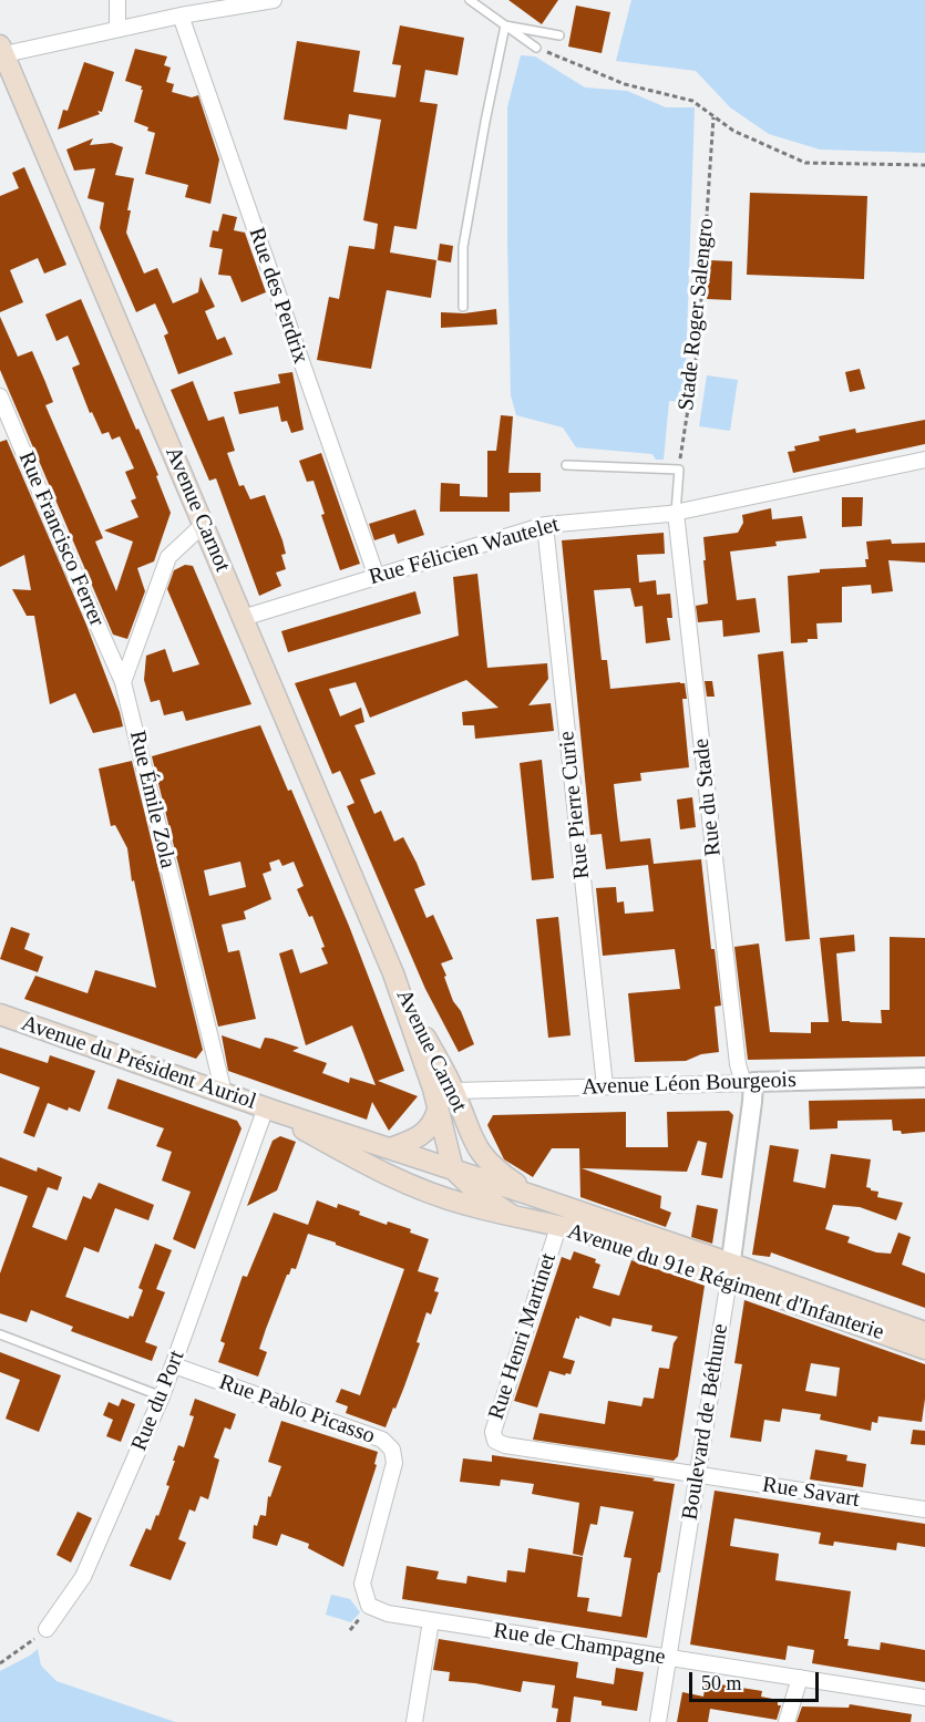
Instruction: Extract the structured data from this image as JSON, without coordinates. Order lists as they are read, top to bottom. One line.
{"streets":{"main road":["Avenue Carnot","Avenue du Président Auriol","Avenue du 91e Régiment d'Infanterie"],"street":["Rue des Perdrix","Rue Francisco Ferrer","Rue Félicien Wautelet","Rue du Stade","Rue Émile Zola","Rue Pierre Curie","Avenue Léon Bourgeois","Rue Henri Martinet","Rue du Port","Rue Pablo Picasso","Boulevard de Béthune","Rue Savart","Rue de Champagne"],"path":["Stade Roger Salengro"]},"crossings":[["Rue des Perdrix","Rue Félicien Wautelet"],["Avenue Carnot","Rue Félicien Wautelet"],["Avenue Carnot","Avenue du Président Auriol"],["Avenue Carnot","Avenue Léon Bourgeois"],["Avenue Carnot","Avenue du 91e Régiment d'Infanterie"],["Rue Francisco Ferrer","Rue Émile Zola"],["Rue Félicien Wautelet","Rue du Stade"],["Rue Félicien Wautelet","Rue Pierre Curie"],["Rue du Stade","Avenue Léon Bourgeois"],["Rue du Stade","Boulevard de Béthune"],["Rue Émile Zola","Avenue du Président Auriol"],["Rue Pierre Curie","Avenue Léon Bourgeois"],["Avenue du Président Auriol","Avenue du 91e Régiment d'Infanterie"],["Avenue du Président Auriol","Rue du Port"],["Avenue Léon Bourgeois","Boulevard de Béthune"],["Avenue du 91e Régiment d'Infanterie","Rue Henri Martinet"],["Avenue du 91e Régiment d'Infanterie","Boulevard de Béthune"],["Rue Henri Martinet","Boulevard de Béthune"],["Rue Henri Martinet","Rue Savart"],["Rue du Port","Rue Pablo Picasso"],["Rue Pablo Picasso","Rue de Champagne"],["Boulevard de Béthune","Rue Savart"],["Boulevard de Béthune","Rue de Champagne"]],"scale_bar":"50 m"}
